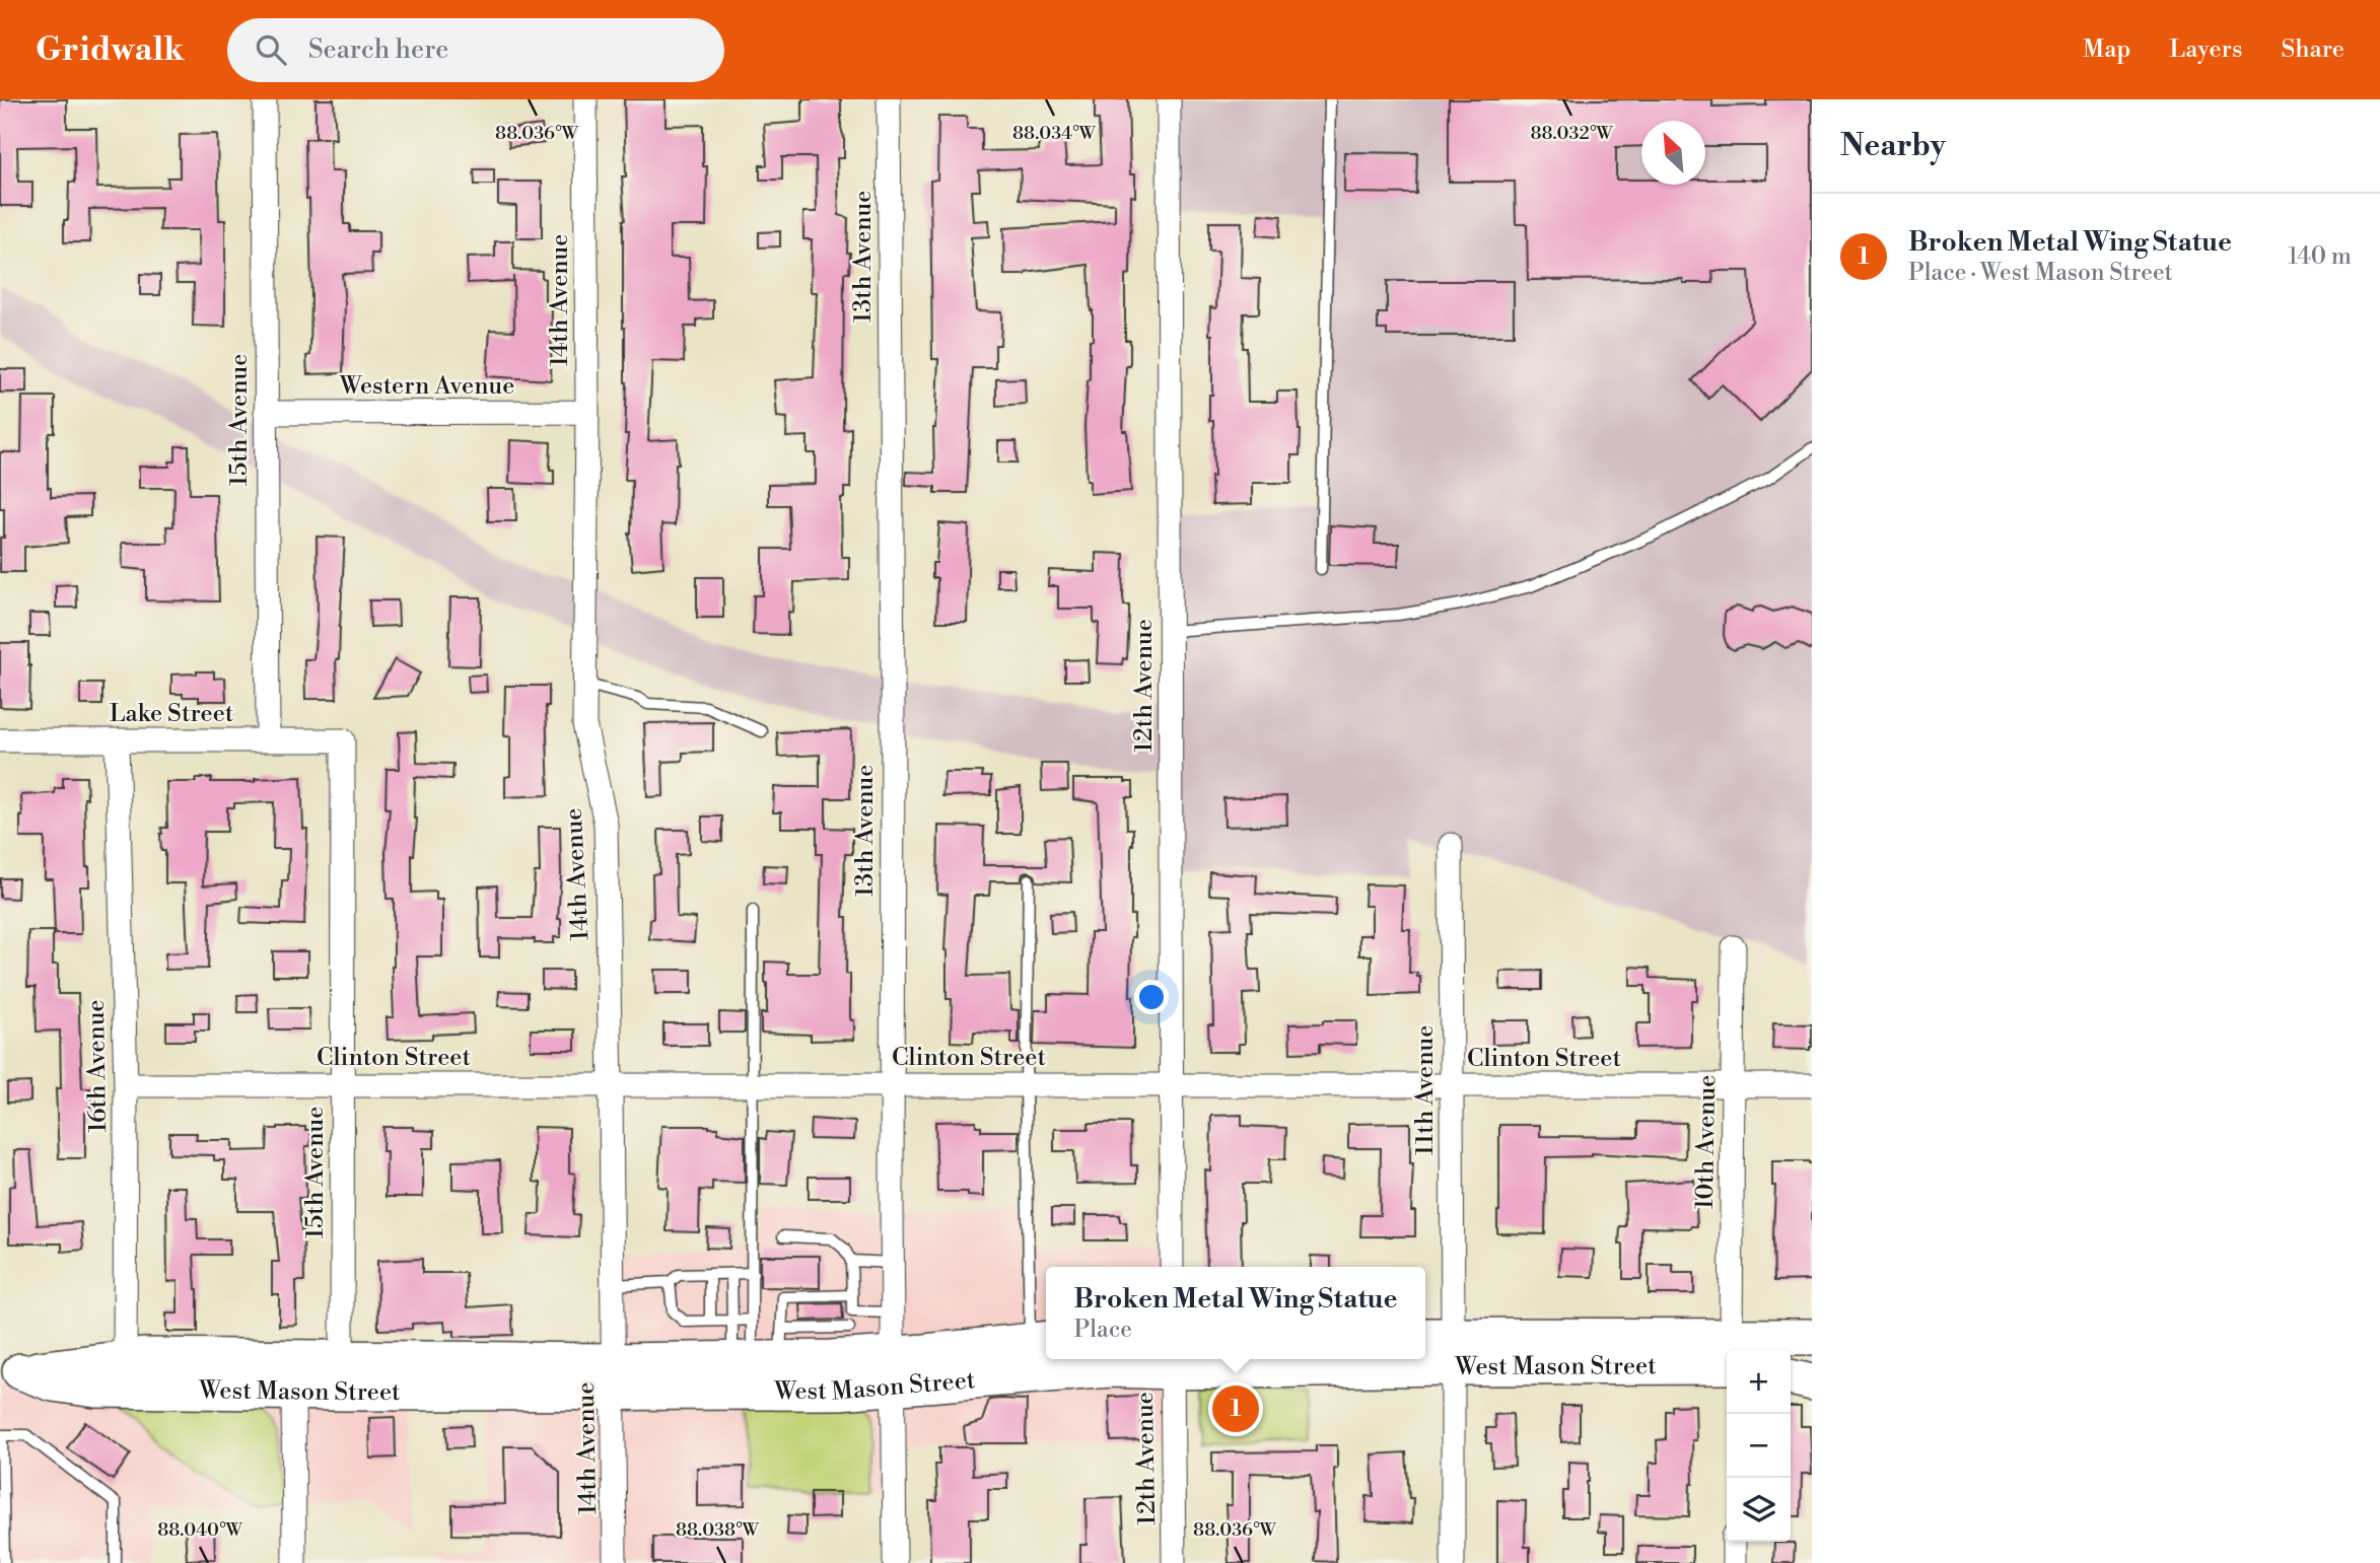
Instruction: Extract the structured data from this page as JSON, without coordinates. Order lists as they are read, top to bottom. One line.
{"streets":{"main road":["West Mason Street"],"street":["13th Avenue","14th Avenue","Western Avenue","15th Avenue","12th Avenue","Lake Street","Clinton Street","16th Avenue","11th Avenue","10th Avenue"]},"crossings":[["13th Avenue","Clinton Street"],["13th Avenue","West Mason Street"],["14th Avenue","Western Avenue"],["14th Avenue","Clinton Street"],["14th Avenue","West Mason Street"],["Western Avenue","15th Avenue"],["15th Avenue","Lake Street"],["15th Avenue","Clinton Street"],["15th Avenue","West Mason Street"],["12th Avenue","Clinton Street"],["12th Avenue","West Mason Street"],["Lake Street","16th Avenue"],["Clinton Street","16th Avenue"],["Clinton Street","11th Avenue"],["Clinton Street","10th Avenue"],["16th Avenue","West Mason Street"],["11th Avenue","West Mason Street"],["10th Avenue","West Mason Street"]],"north":"top left","page":{"header":"Gridwalk","search":"Search here","nav":["Map","Layers","Share"],"heading":"Nearby","list":[{"mark":"1","name":"Broken Metal Wing Statue","note":"Place · West Mason Street","value":"140 m"}],"popup":["Broken Metal Wing Statue","Place"],"map_buttons":["+","−"],"pins":"1"},"coordinates":["88.036°W","88.034°W","88.032°W","88.040°W","88.038°W"]}
